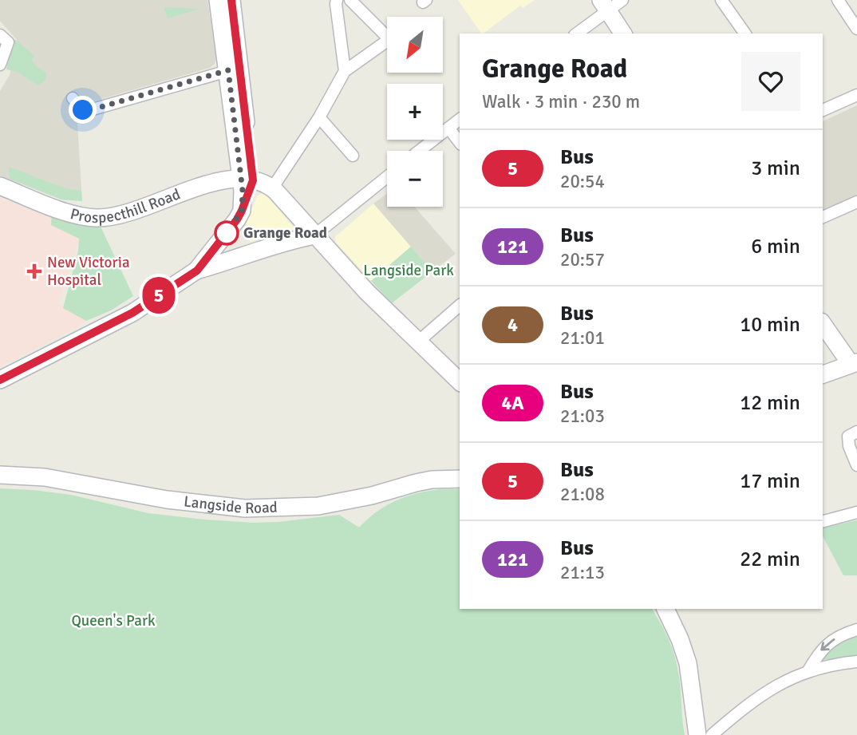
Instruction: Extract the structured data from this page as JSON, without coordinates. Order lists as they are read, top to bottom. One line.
{"streets":{"street":["Prospecthill Road","Langside Road"]},"parks":["Langside Park","Queen's Park"],"places":{"other":["Grange Road"],"health":["New Victoria Hospital"]},"lines":["bus line 5"],"north":"bottom left","page":{"on_map":"5","map_buttons":["+","−"],"heading":["Grange Road","Walk · 3 min · 230 m"],"list":[{"mark":"5","name":"Bus","note":"20:54","value":"3 min"},{"mark":"121","name":"Bus","note":"20:57","value":"6 min"},{"mark":"4","name":"Bus","note":"21:01","value":"10 min"},{"mark":"4A","name":"Bus","note":"21:03","value":"12 min"},{"mark":"5","name":"Bus","note":"21:08","value":"17 min"},{"mark":"121","name":"Bus","note":"21:13","value":"22 min"}]}}
